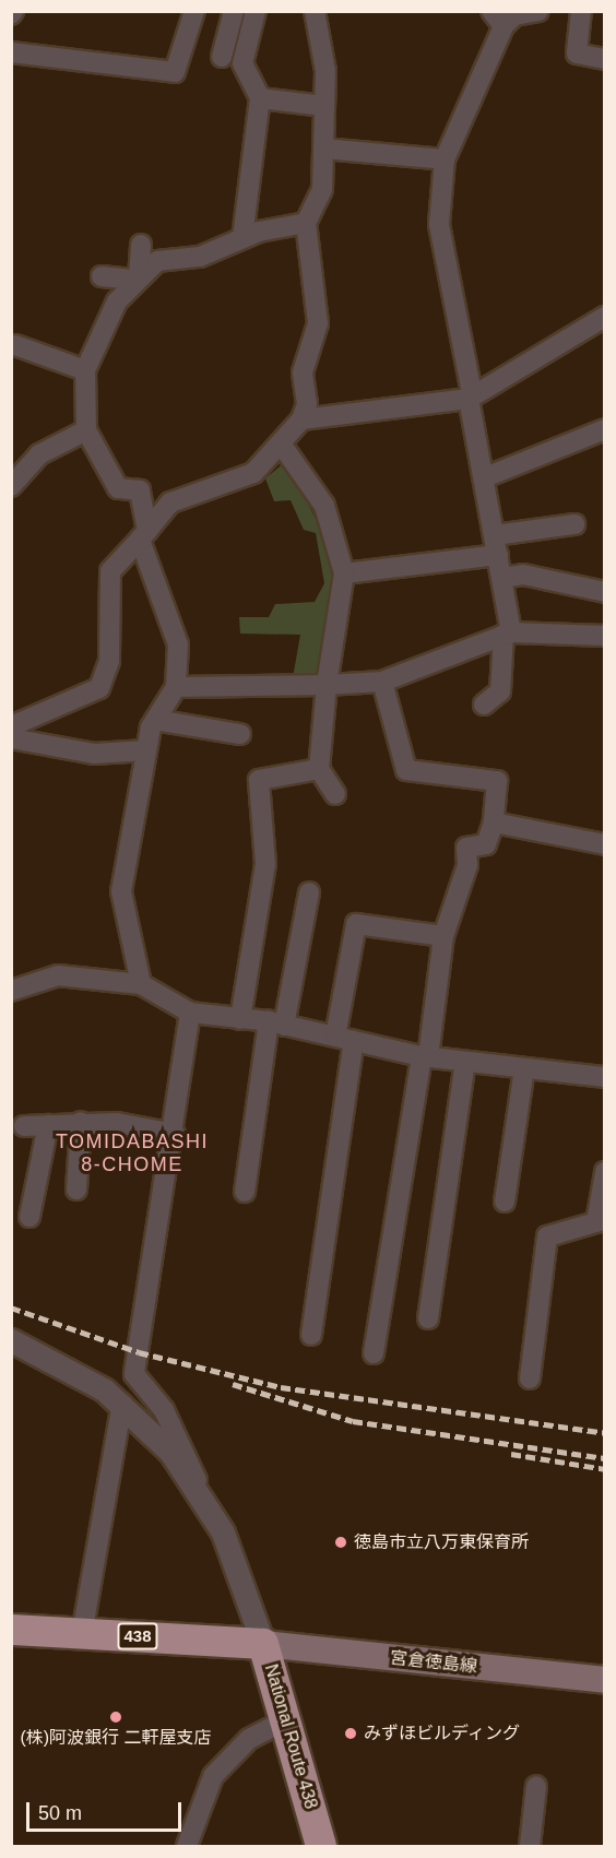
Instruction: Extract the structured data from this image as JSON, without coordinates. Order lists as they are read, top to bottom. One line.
{"streets":{"highway":["438","National Route 438"],"main road":["宮倉徳島線"]},"crossings":[["宮倉徳島線","National Route 438"]],"districts":["TOMIDABASHI 8-CHOME"],"places":["徳島市立八万東保育所","(株)阿波銀行 二軒屋支店","みずほビルディング"],"scale_bar":"50 m"}
